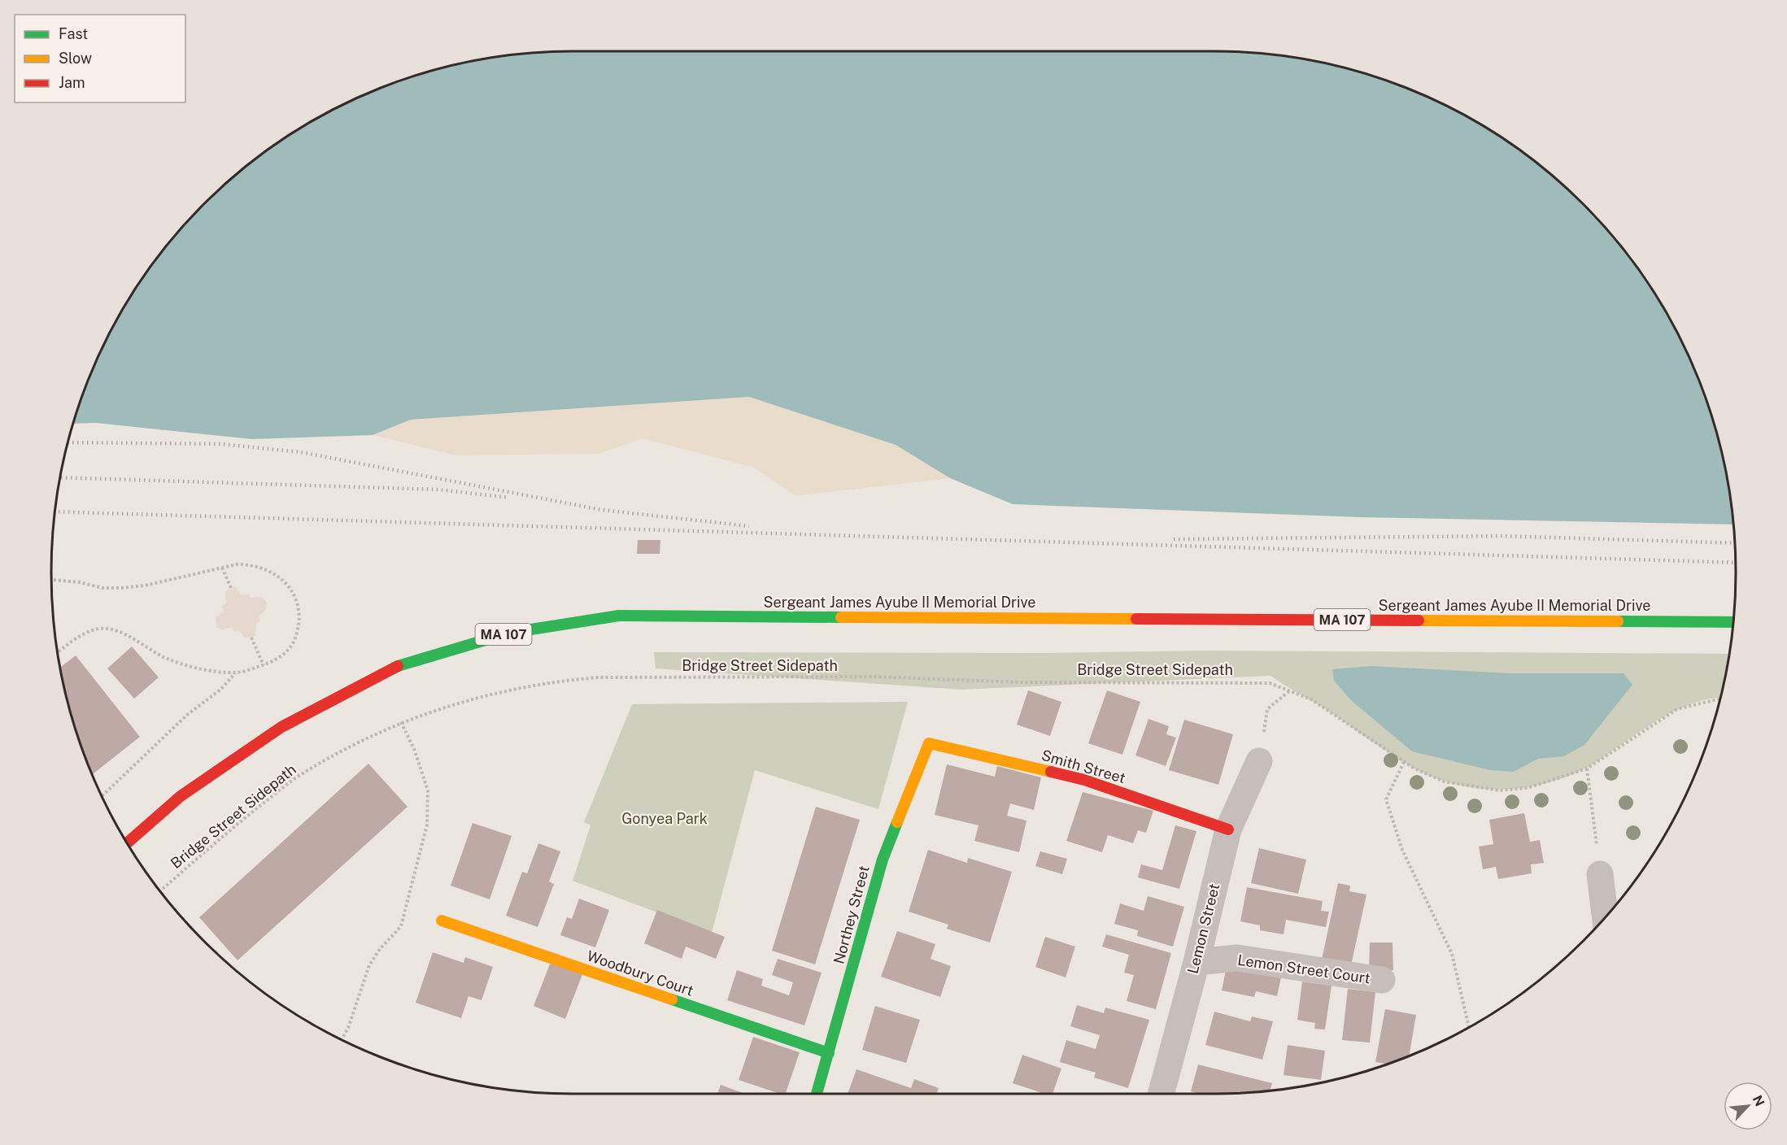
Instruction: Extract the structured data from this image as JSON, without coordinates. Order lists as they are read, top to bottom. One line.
{"streets":{"main road":["Sergeant James Ayube II Memorial Drive","MA 107","Smith Street","Northey Street","Woodbury Court"],"street":["Lemon Street","Lemon Street Court"],"path":["Bridge Street Sidepath"]},"crossings":[["Smith Street","Northey Street"],["Smith Street","Lemon Street"],["Northey Street","Woodbury Court"],["Lemon Street","Lemon Street Court"]],"parks":["Gonyea Park"],"legend":["Fast","Slow","Jam"],"north":"top right"}
